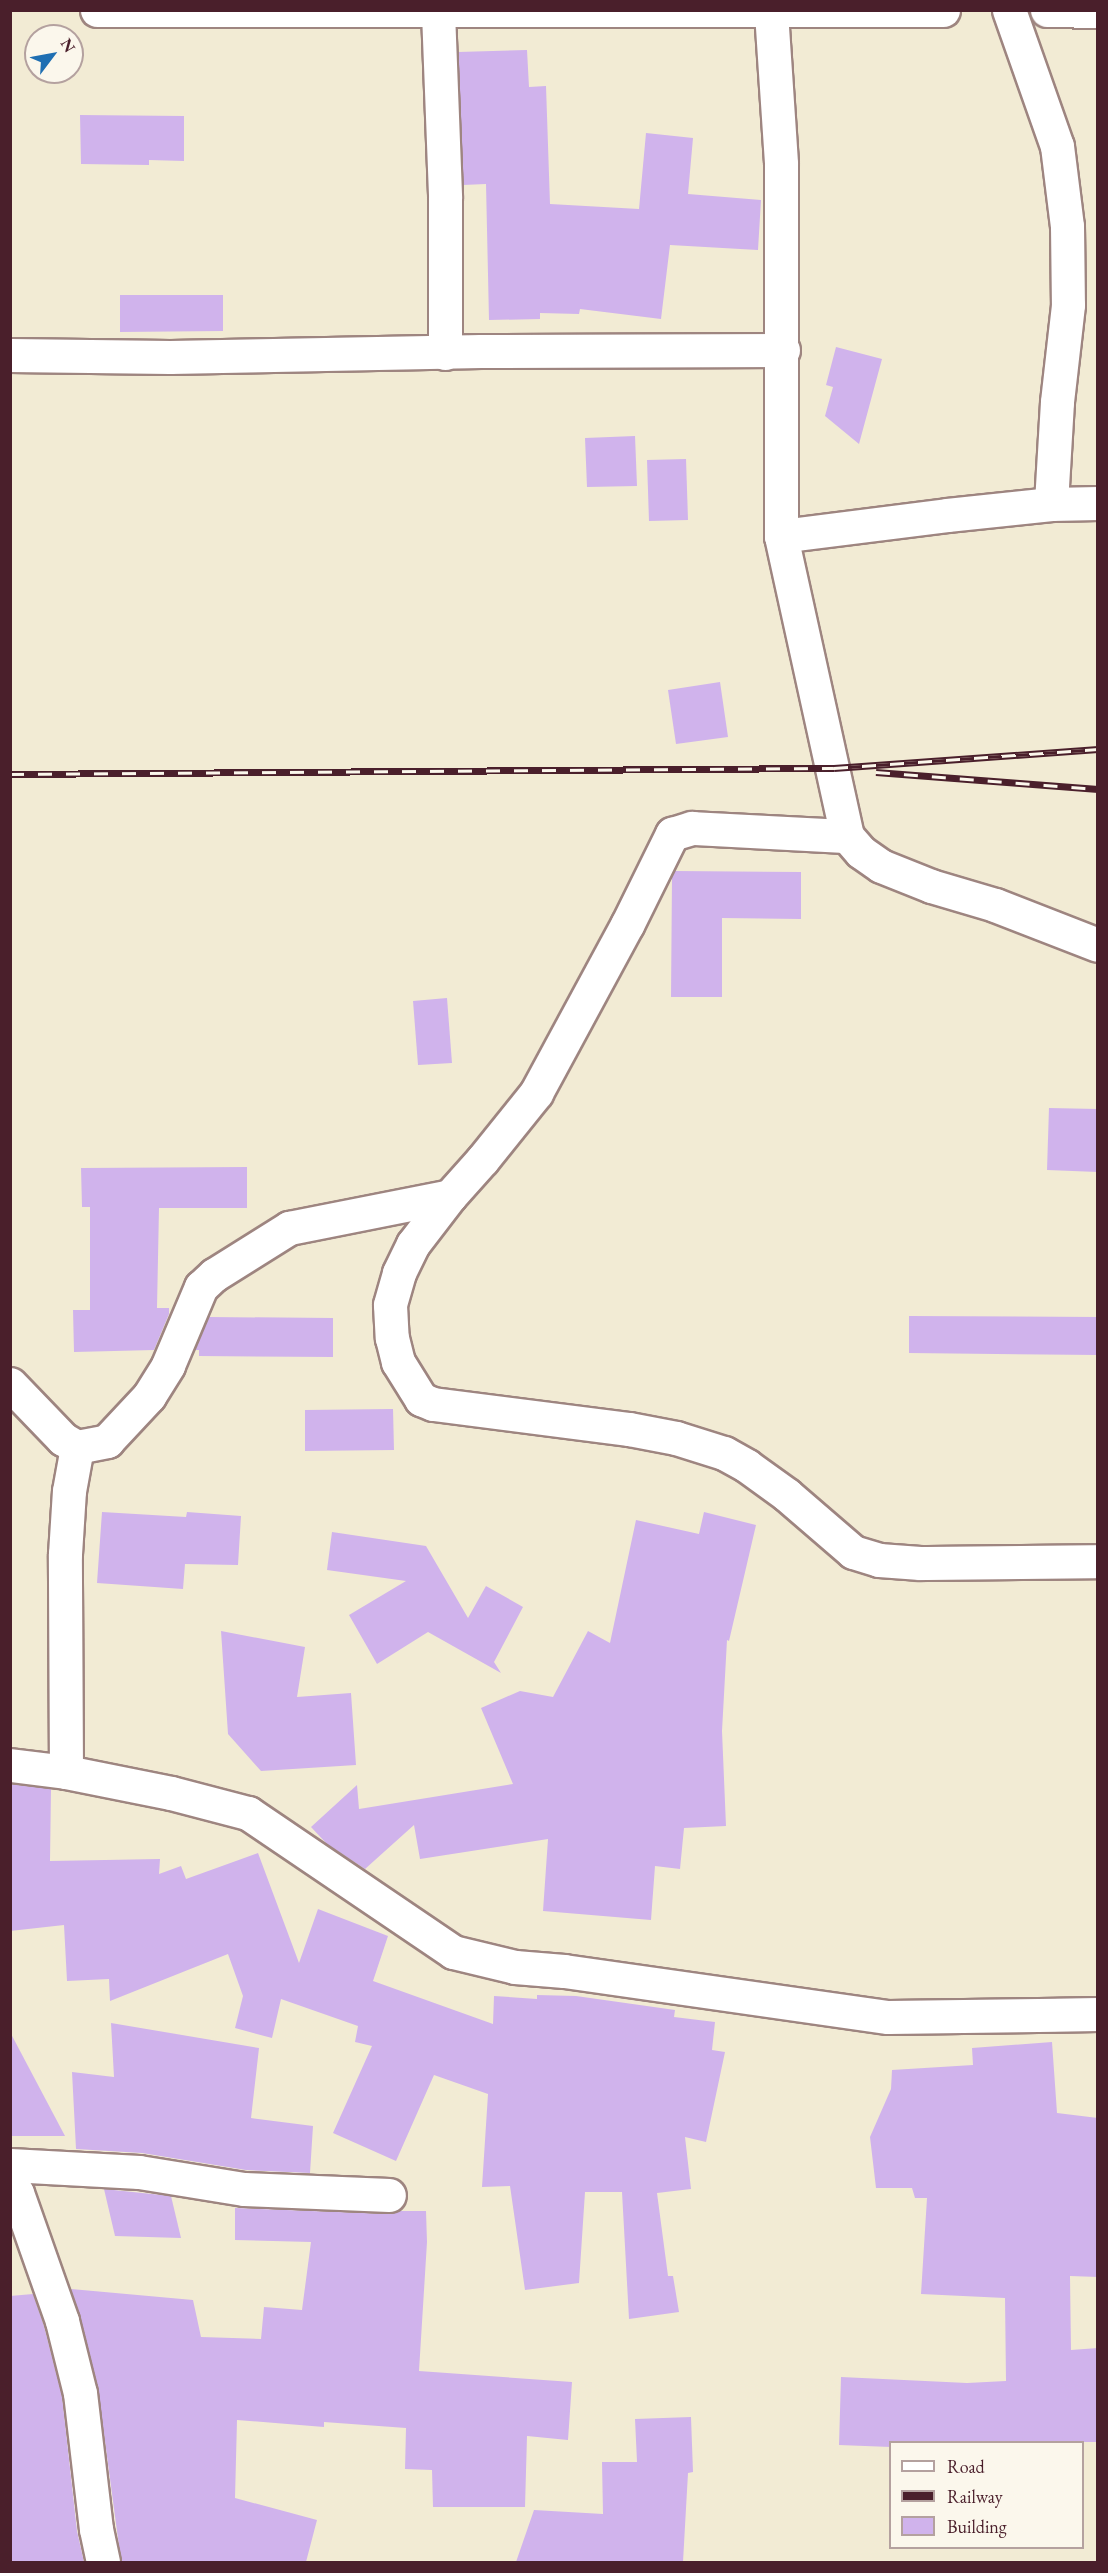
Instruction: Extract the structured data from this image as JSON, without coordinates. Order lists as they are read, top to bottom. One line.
{"legend":["Road","Railway","Building"],"north":"top right"}
